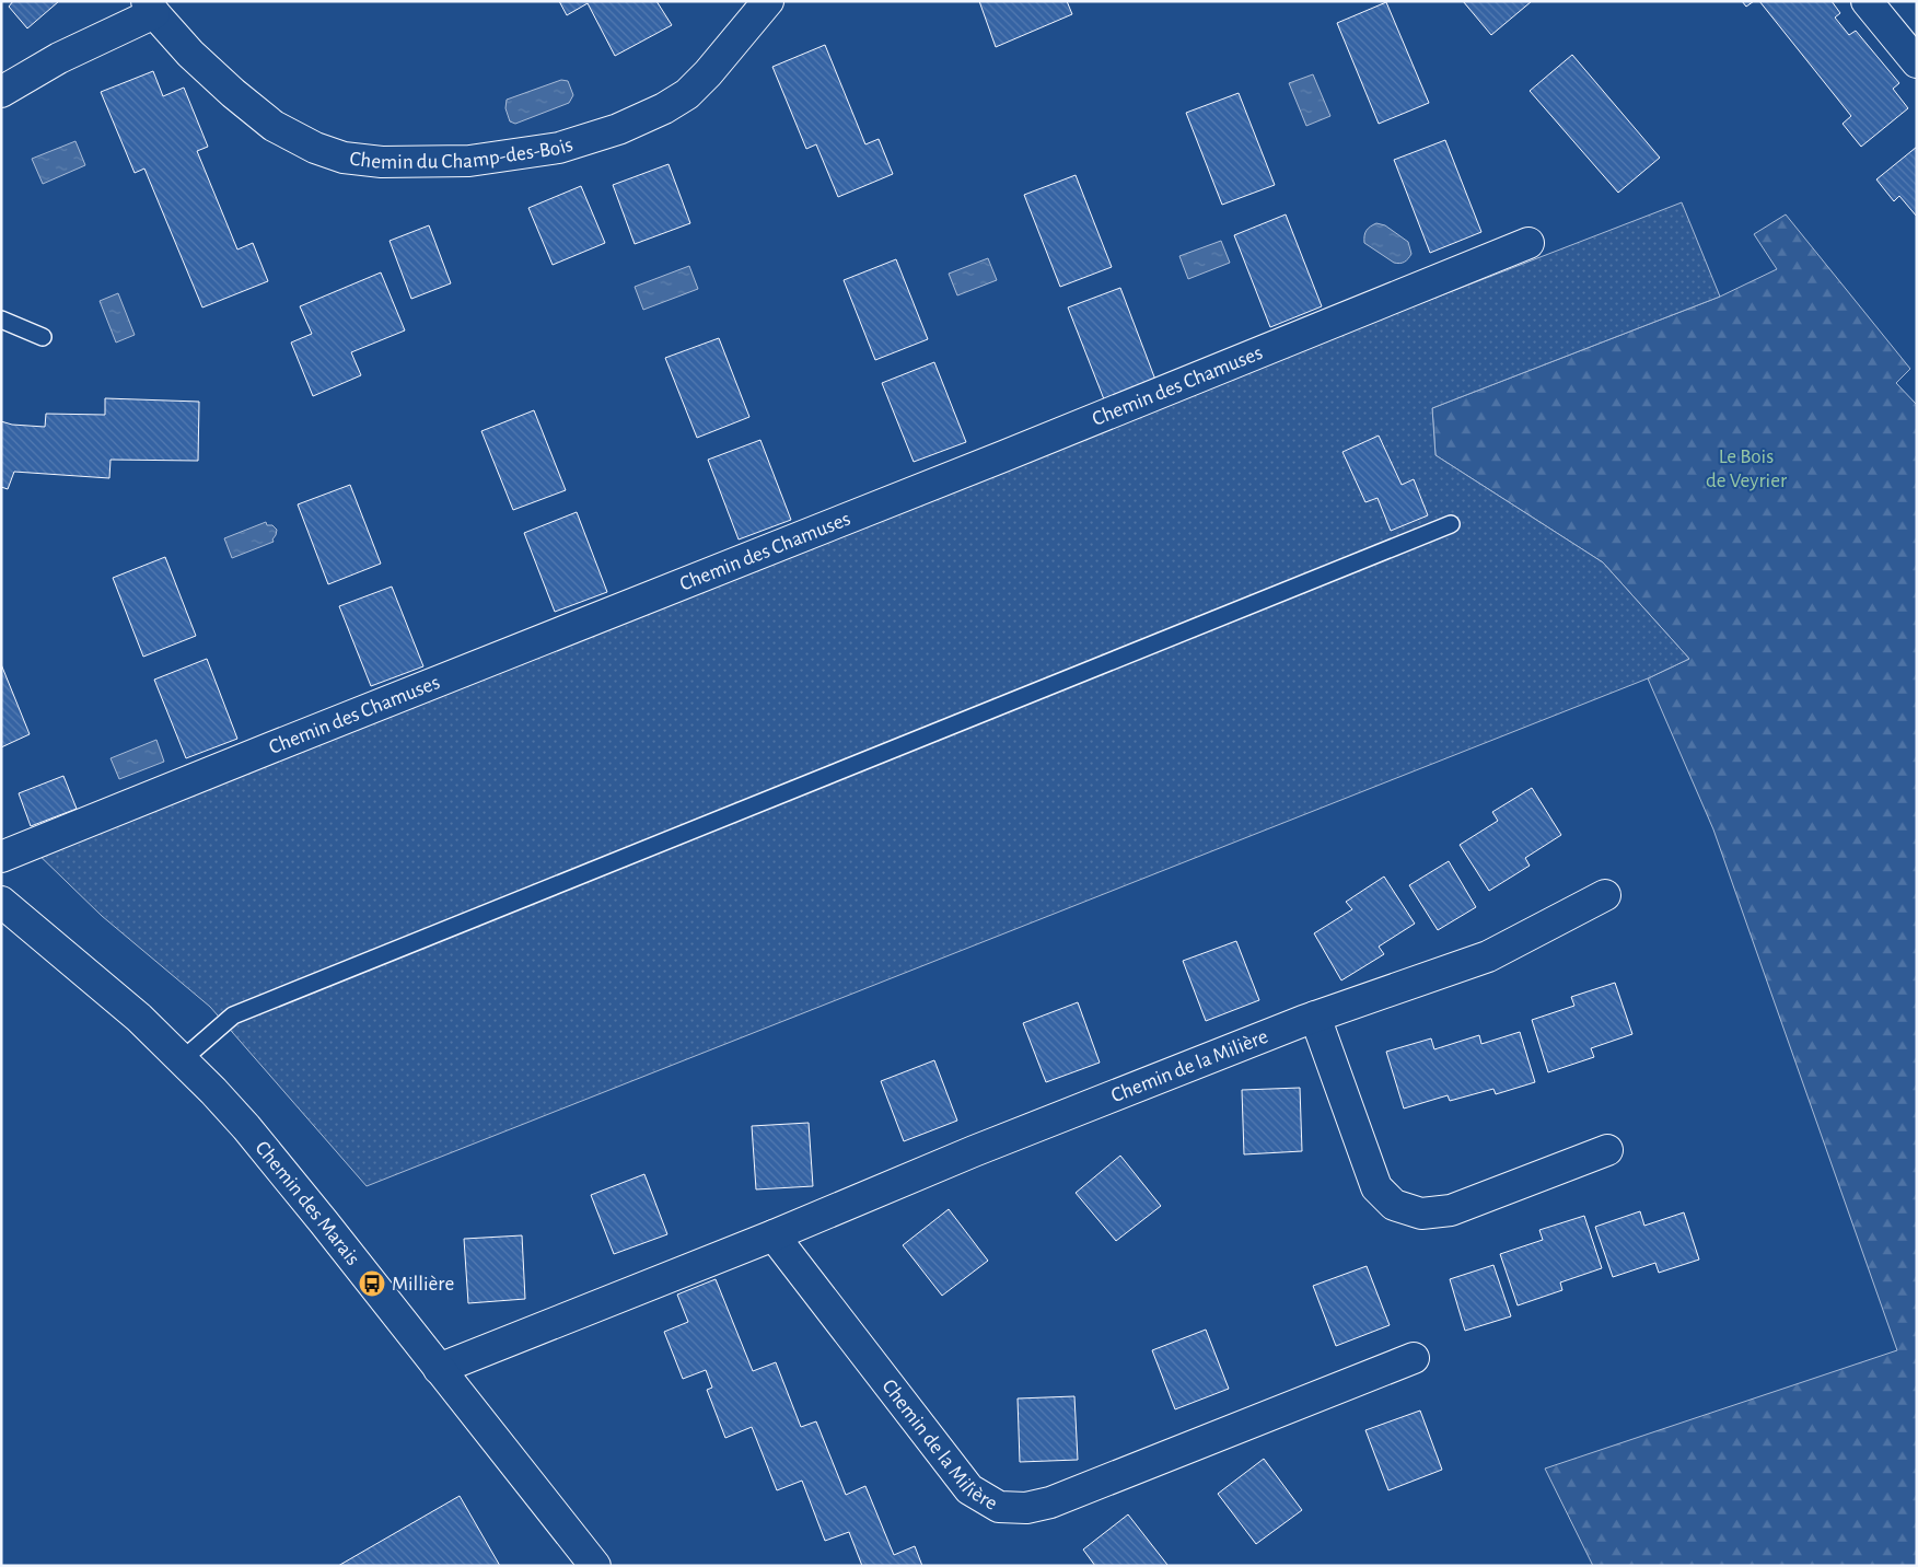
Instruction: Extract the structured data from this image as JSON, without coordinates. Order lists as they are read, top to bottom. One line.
{"streets":{"street":["Chemin du Champ-des-Bois","Chemin des Chamuses","Chemin de la Milière","Chemin des Marais"]},"crossings":[["Chemin de la Milière","Chemin des Marais"]],"parks":["Le Bois de Veyrier"],"places":{"bus stop":["Millière"]}}
